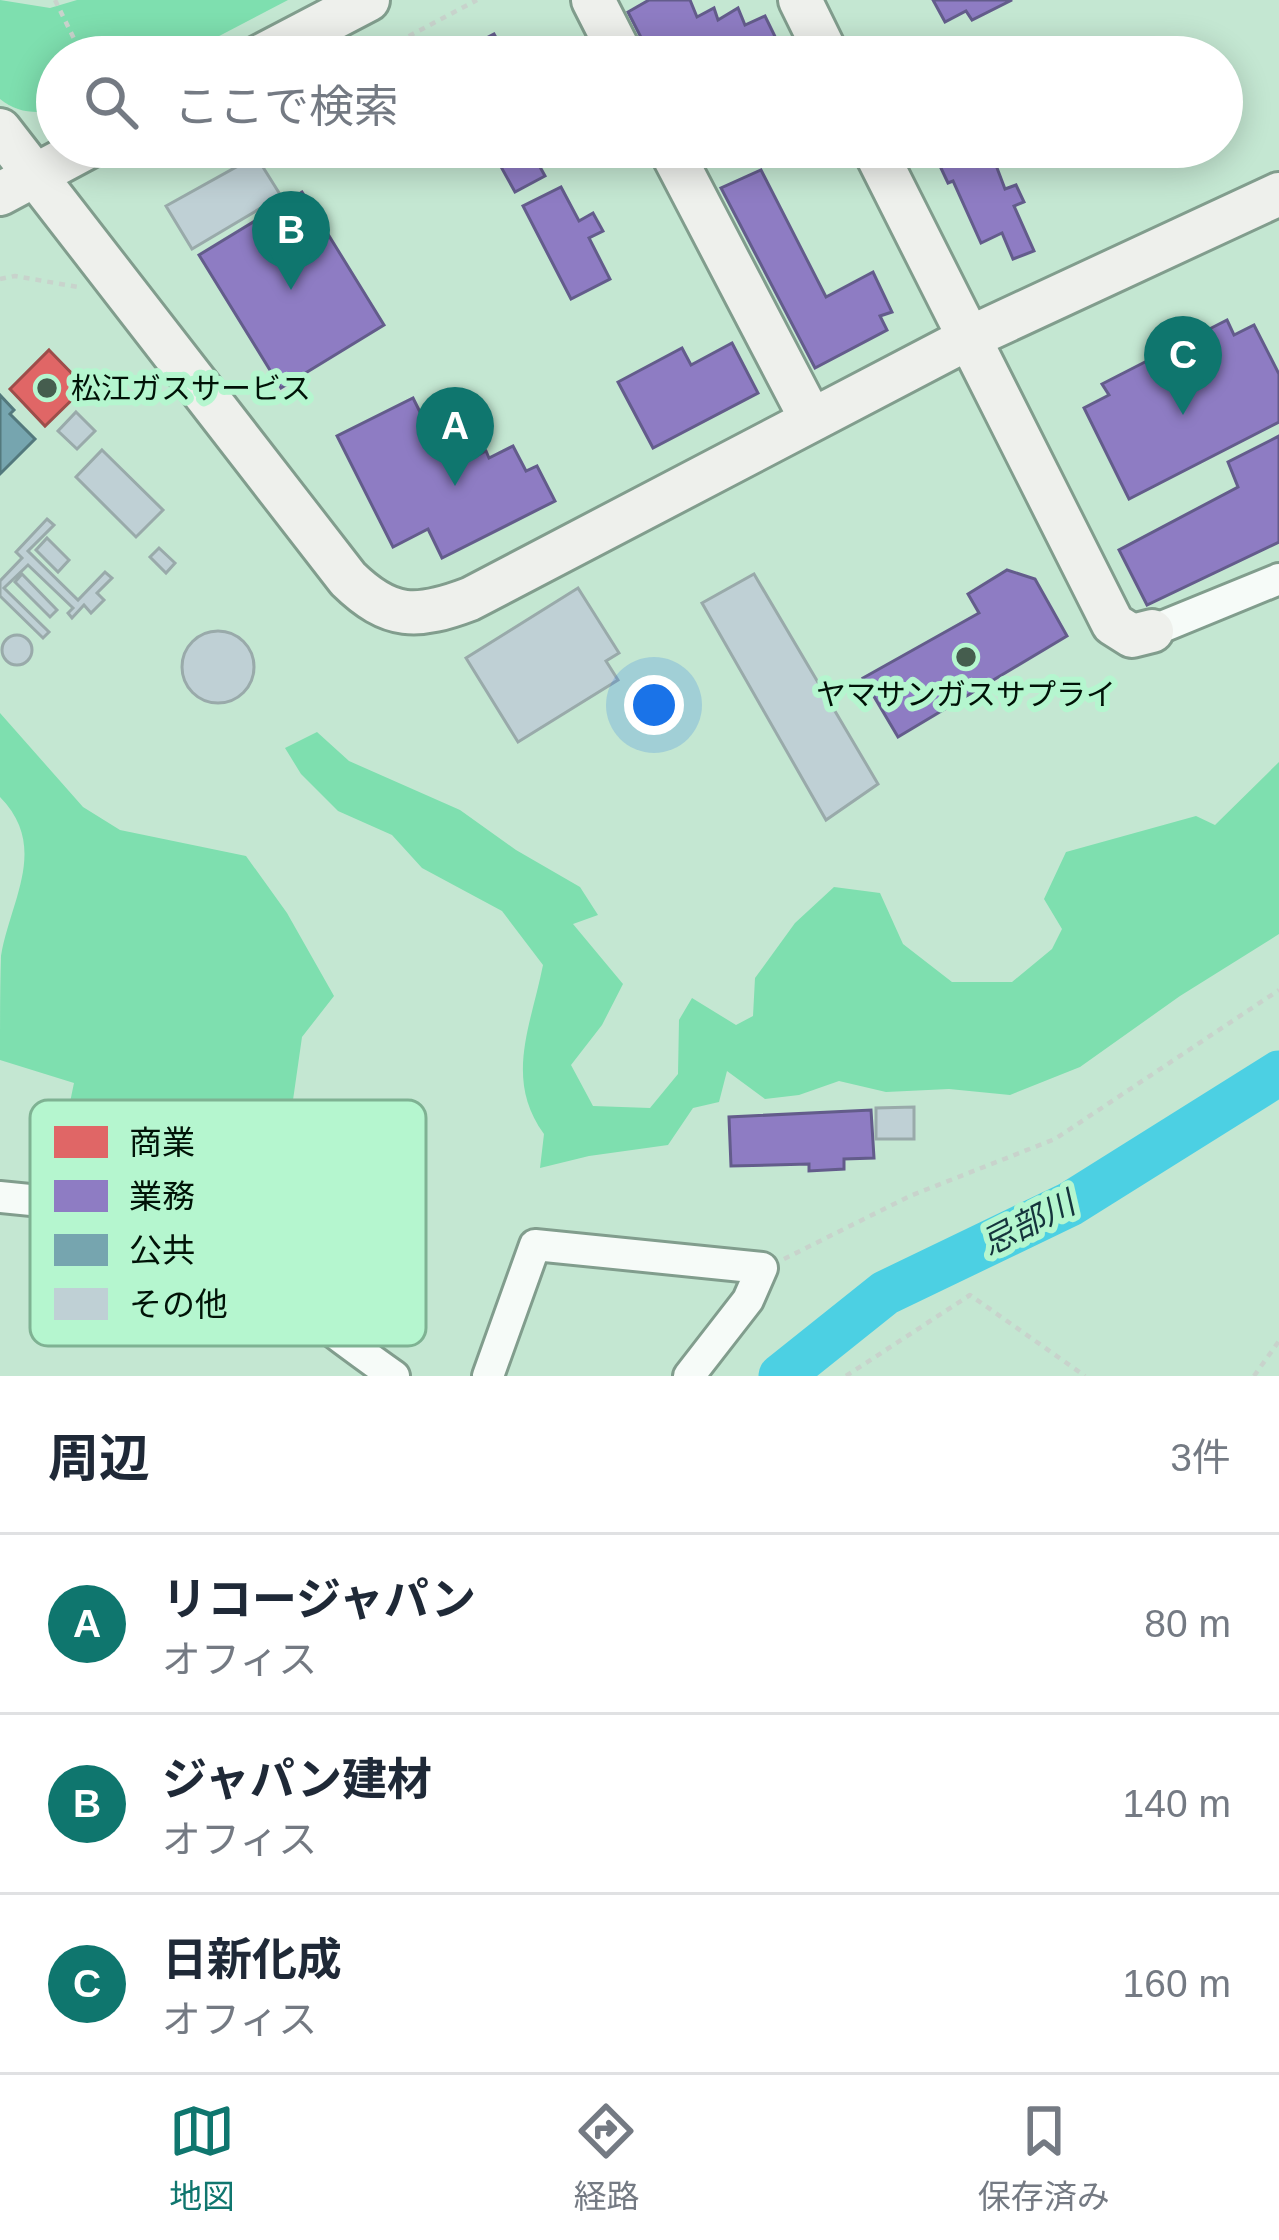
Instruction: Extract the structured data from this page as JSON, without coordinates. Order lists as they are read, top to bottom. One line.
{"water":["忌部川"],"places":["松江ガスサービス","ヤマサンガスサプライ"],"legend":["商業","業務","公共","その他"],"page":{"search":"ここで検索","pins":["B","C","A"],"heading":["周辺","3件"],"list":[{"mark":"A","name":"リコージャパン","note":"オフィス","value":"80 m"},{"mark":"B","name":"ジャパン建材","note":"オフィス","value":"140 m"},{"mark":"C","name":"日新化成","note":"オフィス","value":"160 m"}],"nav":["地図","経路","保存済み"]}}
